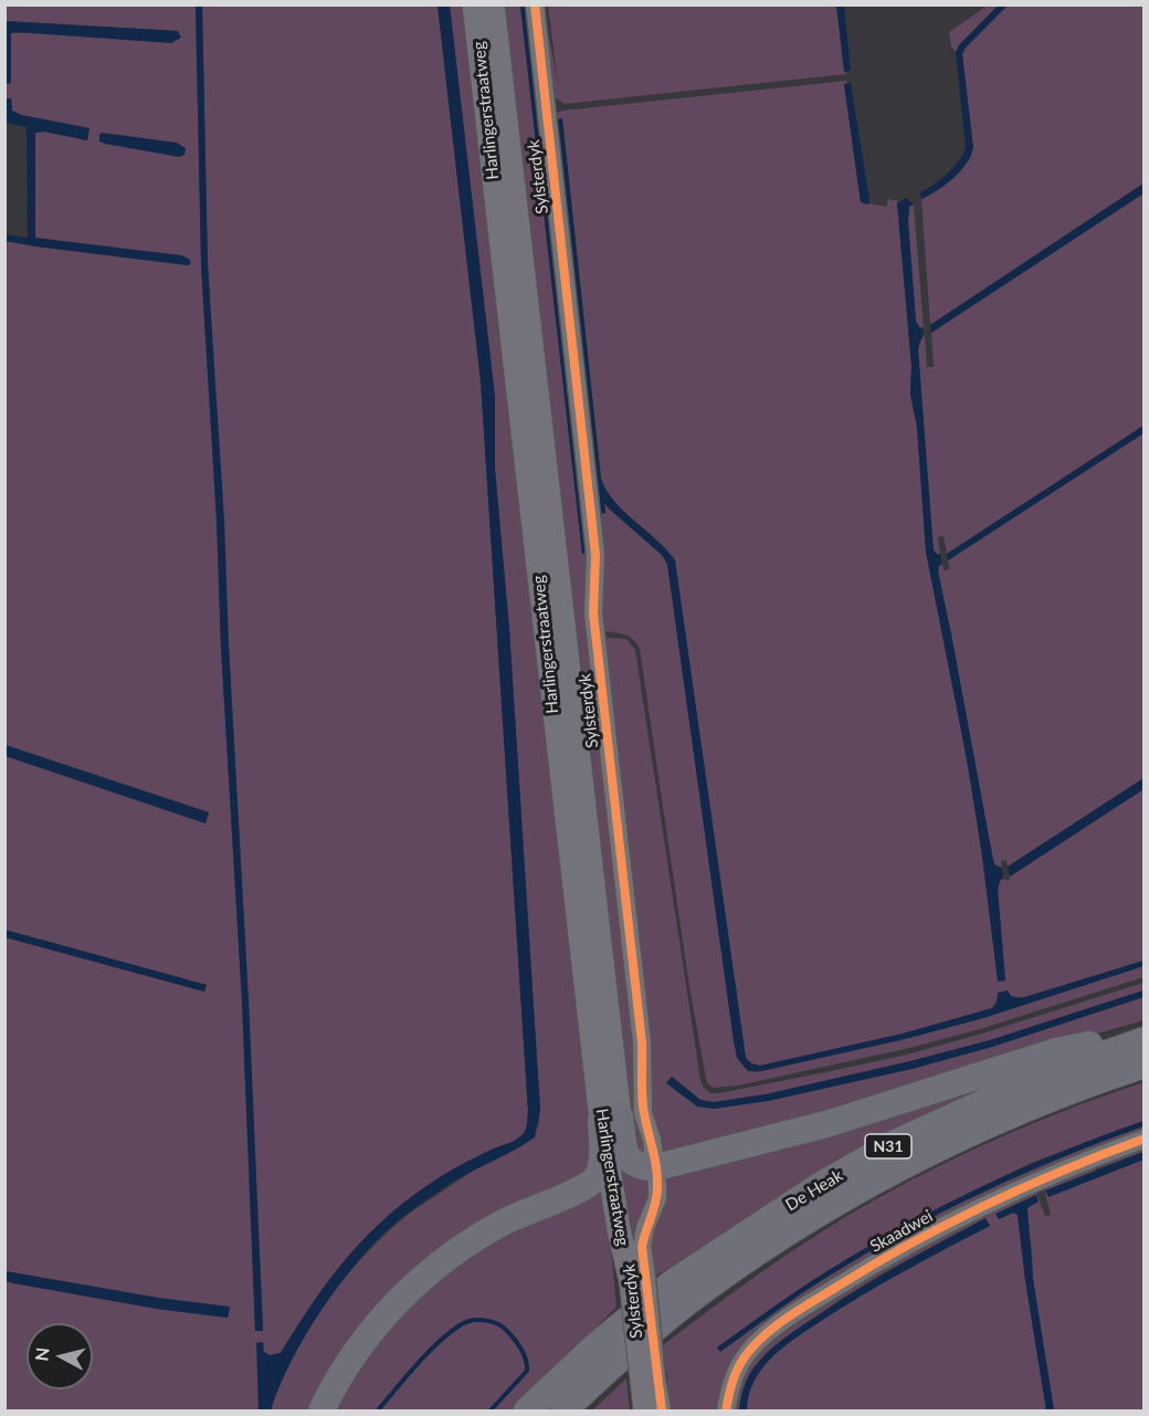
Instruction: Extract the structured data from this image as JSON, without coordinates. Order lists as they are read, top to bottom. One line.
{"streets":{"highway":["N31","De Heak"],"main road":["Harlingerstraatweg"],"street":["Sylsterdyk","Skaadwei"]},"crossings":[["Harlingerstraatweg","Sylsterdyk"],["Sylsterdyk","N31"],["N31","De Heak"]],"north":"left"}
